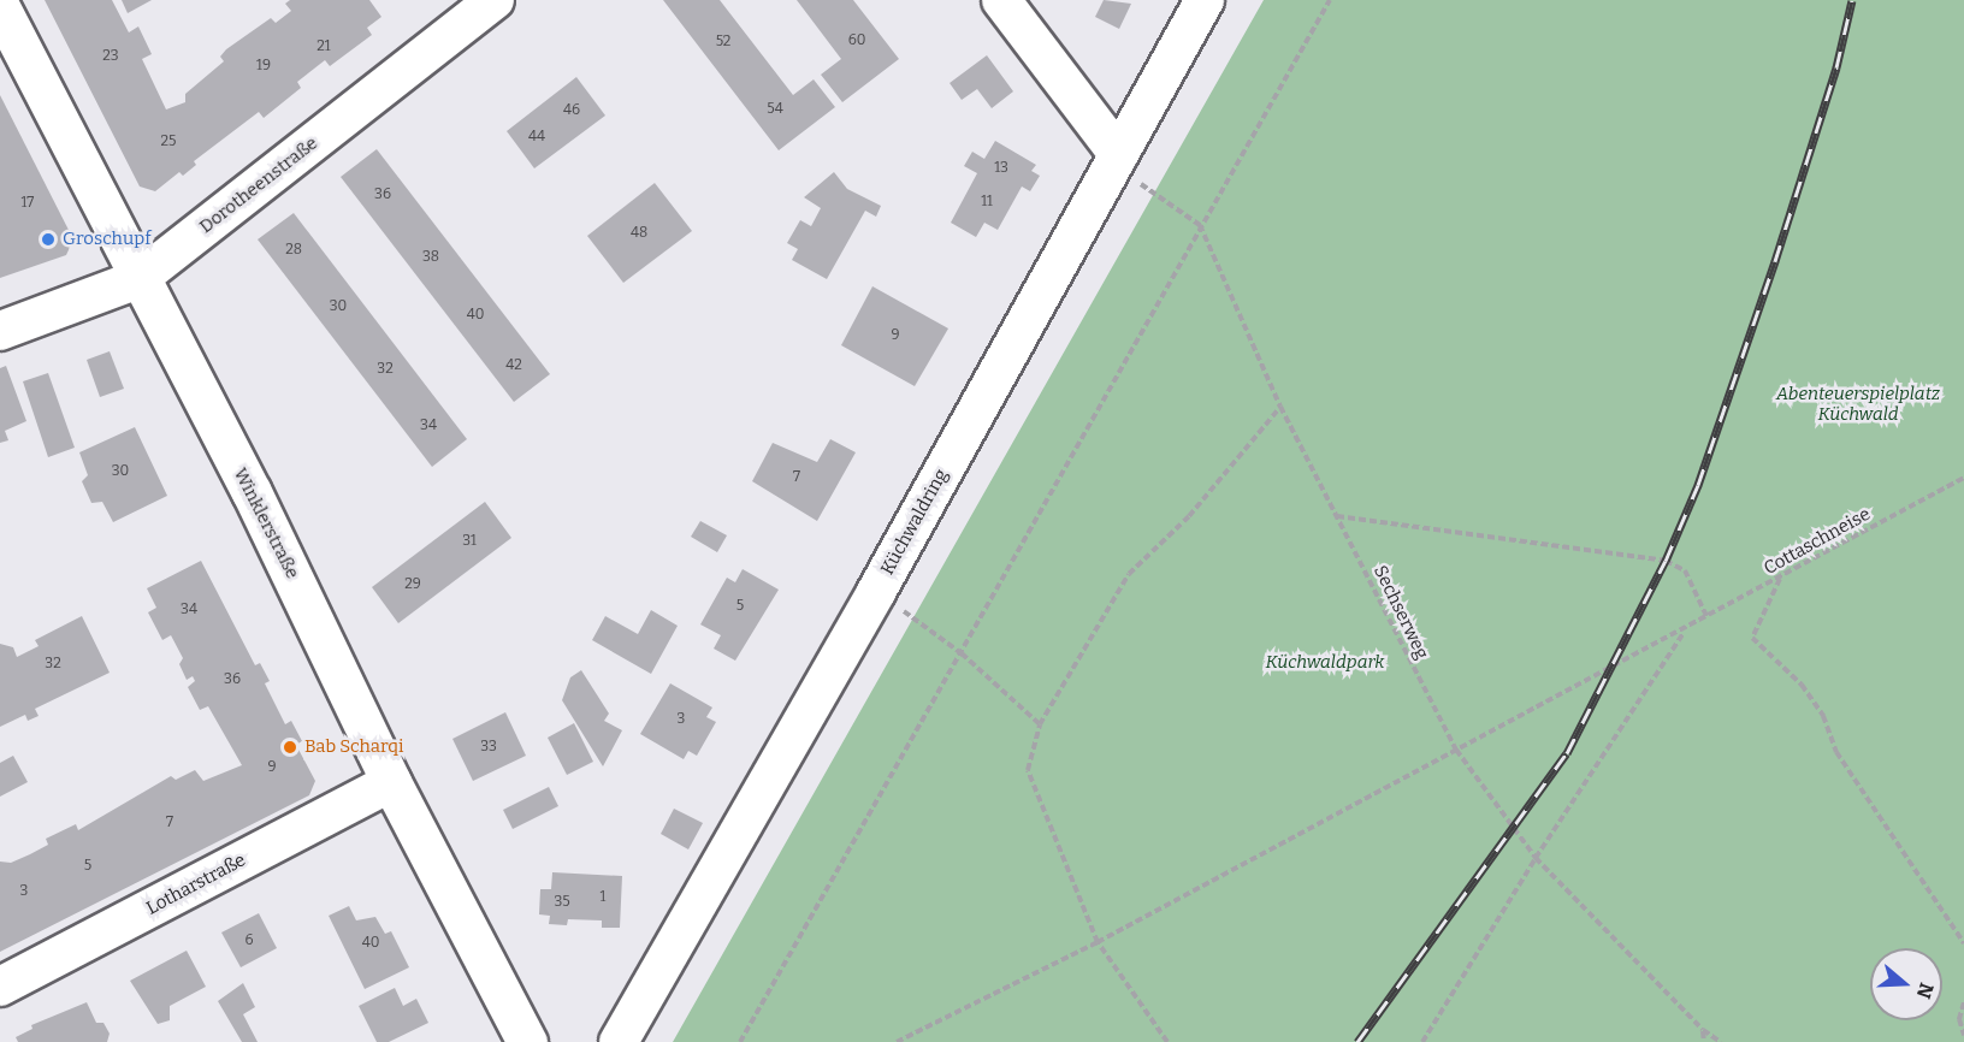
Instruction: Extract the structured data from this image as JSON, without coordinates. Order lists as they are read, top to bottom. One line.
{"streets":{"main road":["Winklerstraße"],"street":["Dorotheenstraße","Küchwaldring","Lotharstraße"],"path":["Cottaschneise","Sechserweg"]},"crossings":[["Dorotheenstraße","Winklerstraße"],["Winklerstraße","Lotharstraße"],["Cottaschneise","Sechserweg"]],"parks":["Abenteuerspielplatz Küchwald","Küchwaldpark"],"places":["Groschupf","Bab Scharqi"],"house_numbers":["60","52","21","23","19","54","46","44","25","13","36","11","17","48","28","38","30","40","9","42","32","34","30","7","31","29","5","34","32","36","3","33","9","7","5","3","1","35","6","40"],"north":"right"}
